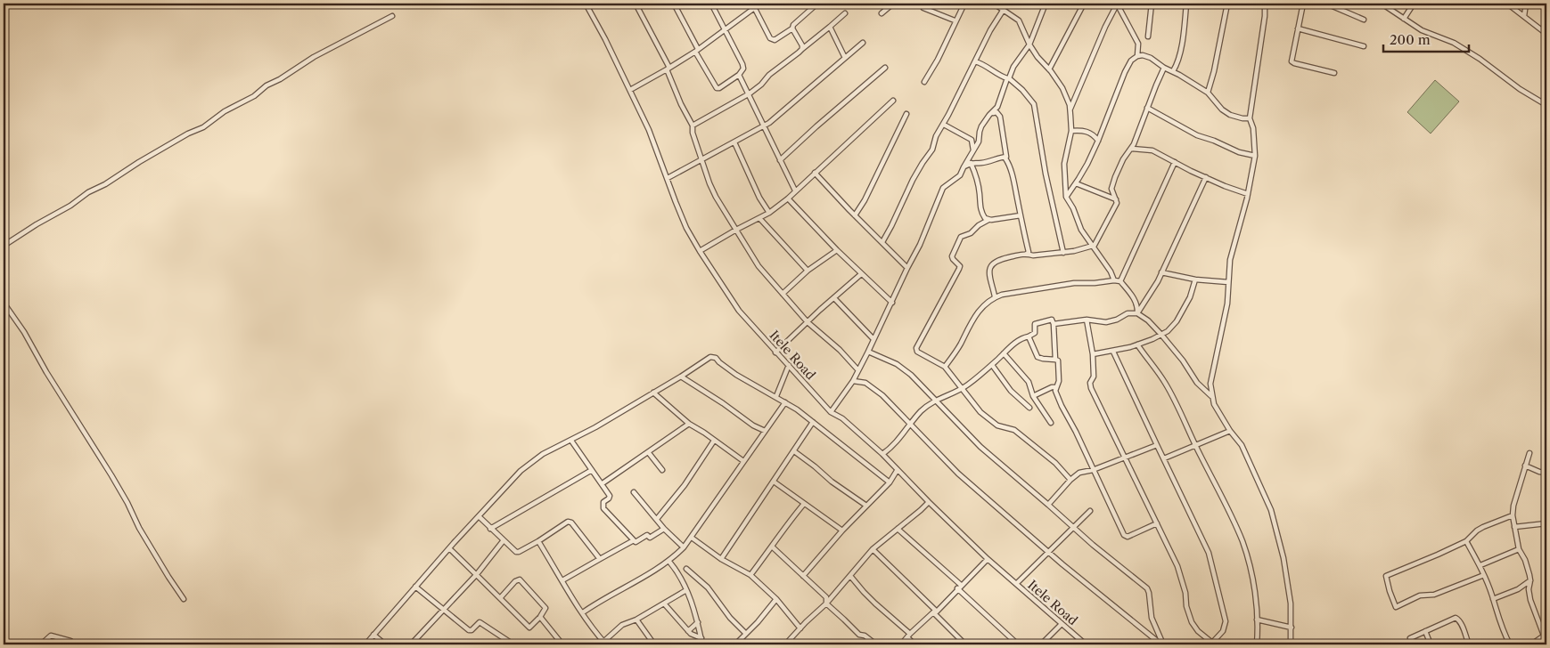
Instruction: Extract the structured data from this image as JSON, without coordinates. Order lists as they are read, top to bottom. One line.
{"streets":{"street":["Itele Road"]},"scale_bar":"200 m"}
